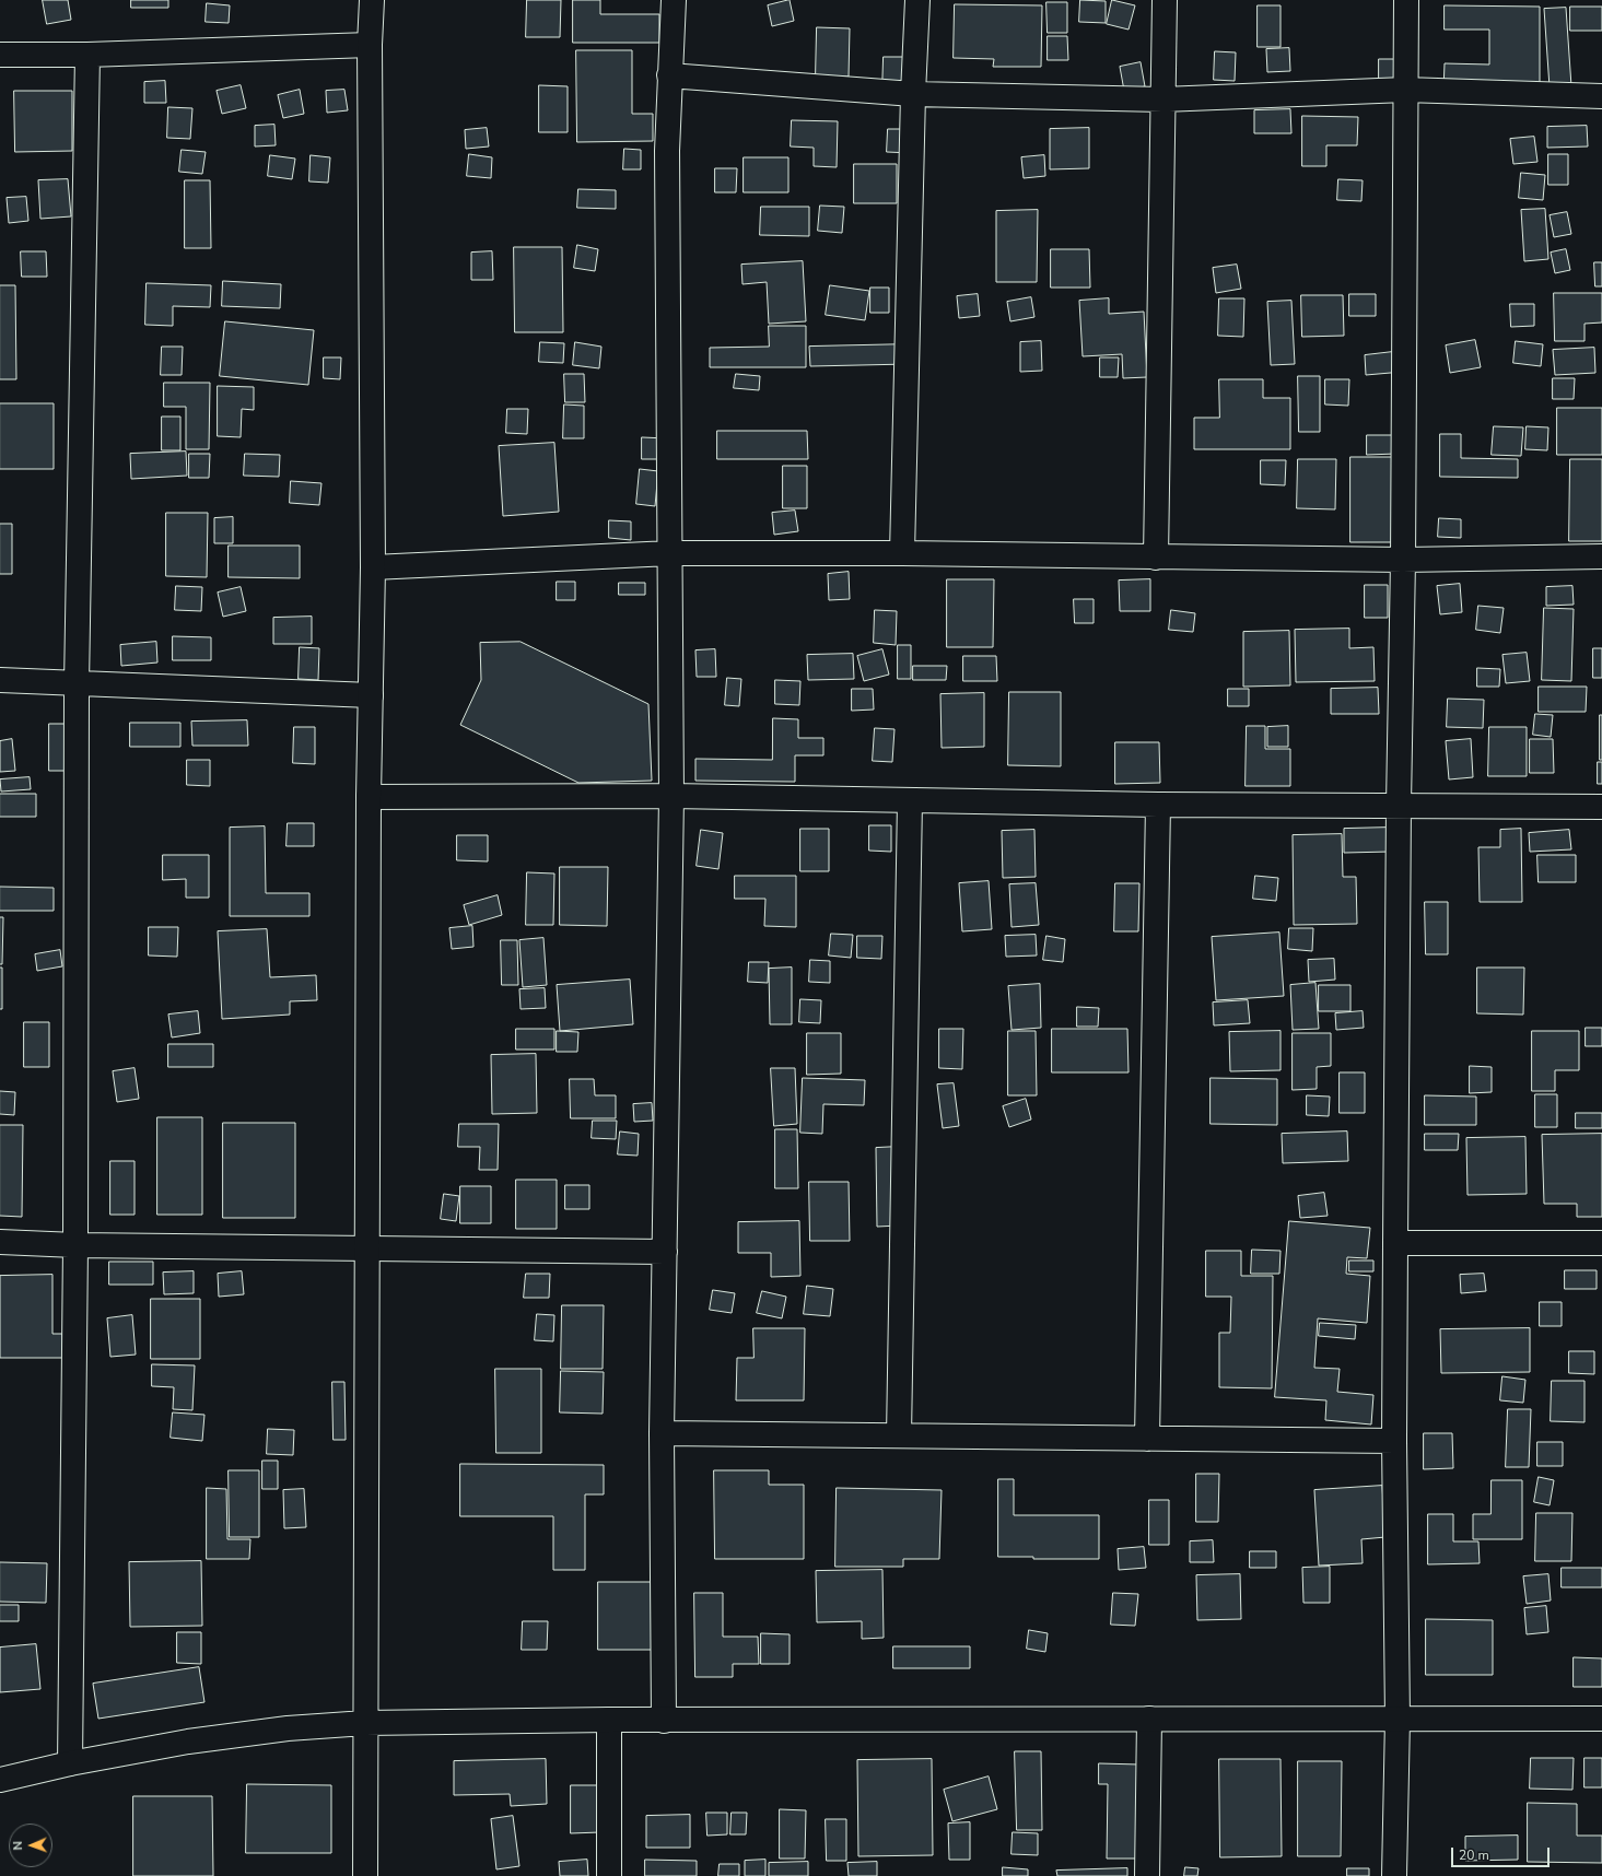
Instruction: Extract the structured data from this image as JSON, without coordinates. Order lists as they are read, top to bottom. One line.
{"scale_bar":"20 m","north":"left"}
